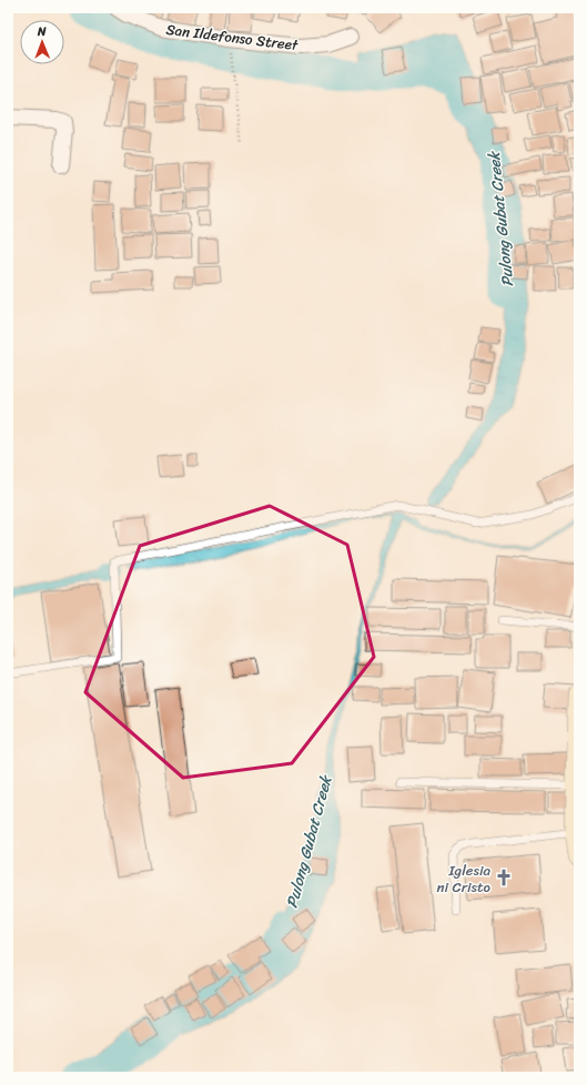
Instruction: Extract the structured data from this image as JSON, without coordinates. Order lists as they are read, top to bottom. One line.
{"streets":{"street":["San Ildefonso Street"]},"water":["Pulong Gubat Creek"],"places":{"church":["Iglesia ni Cristo"]},"north":"top"}
